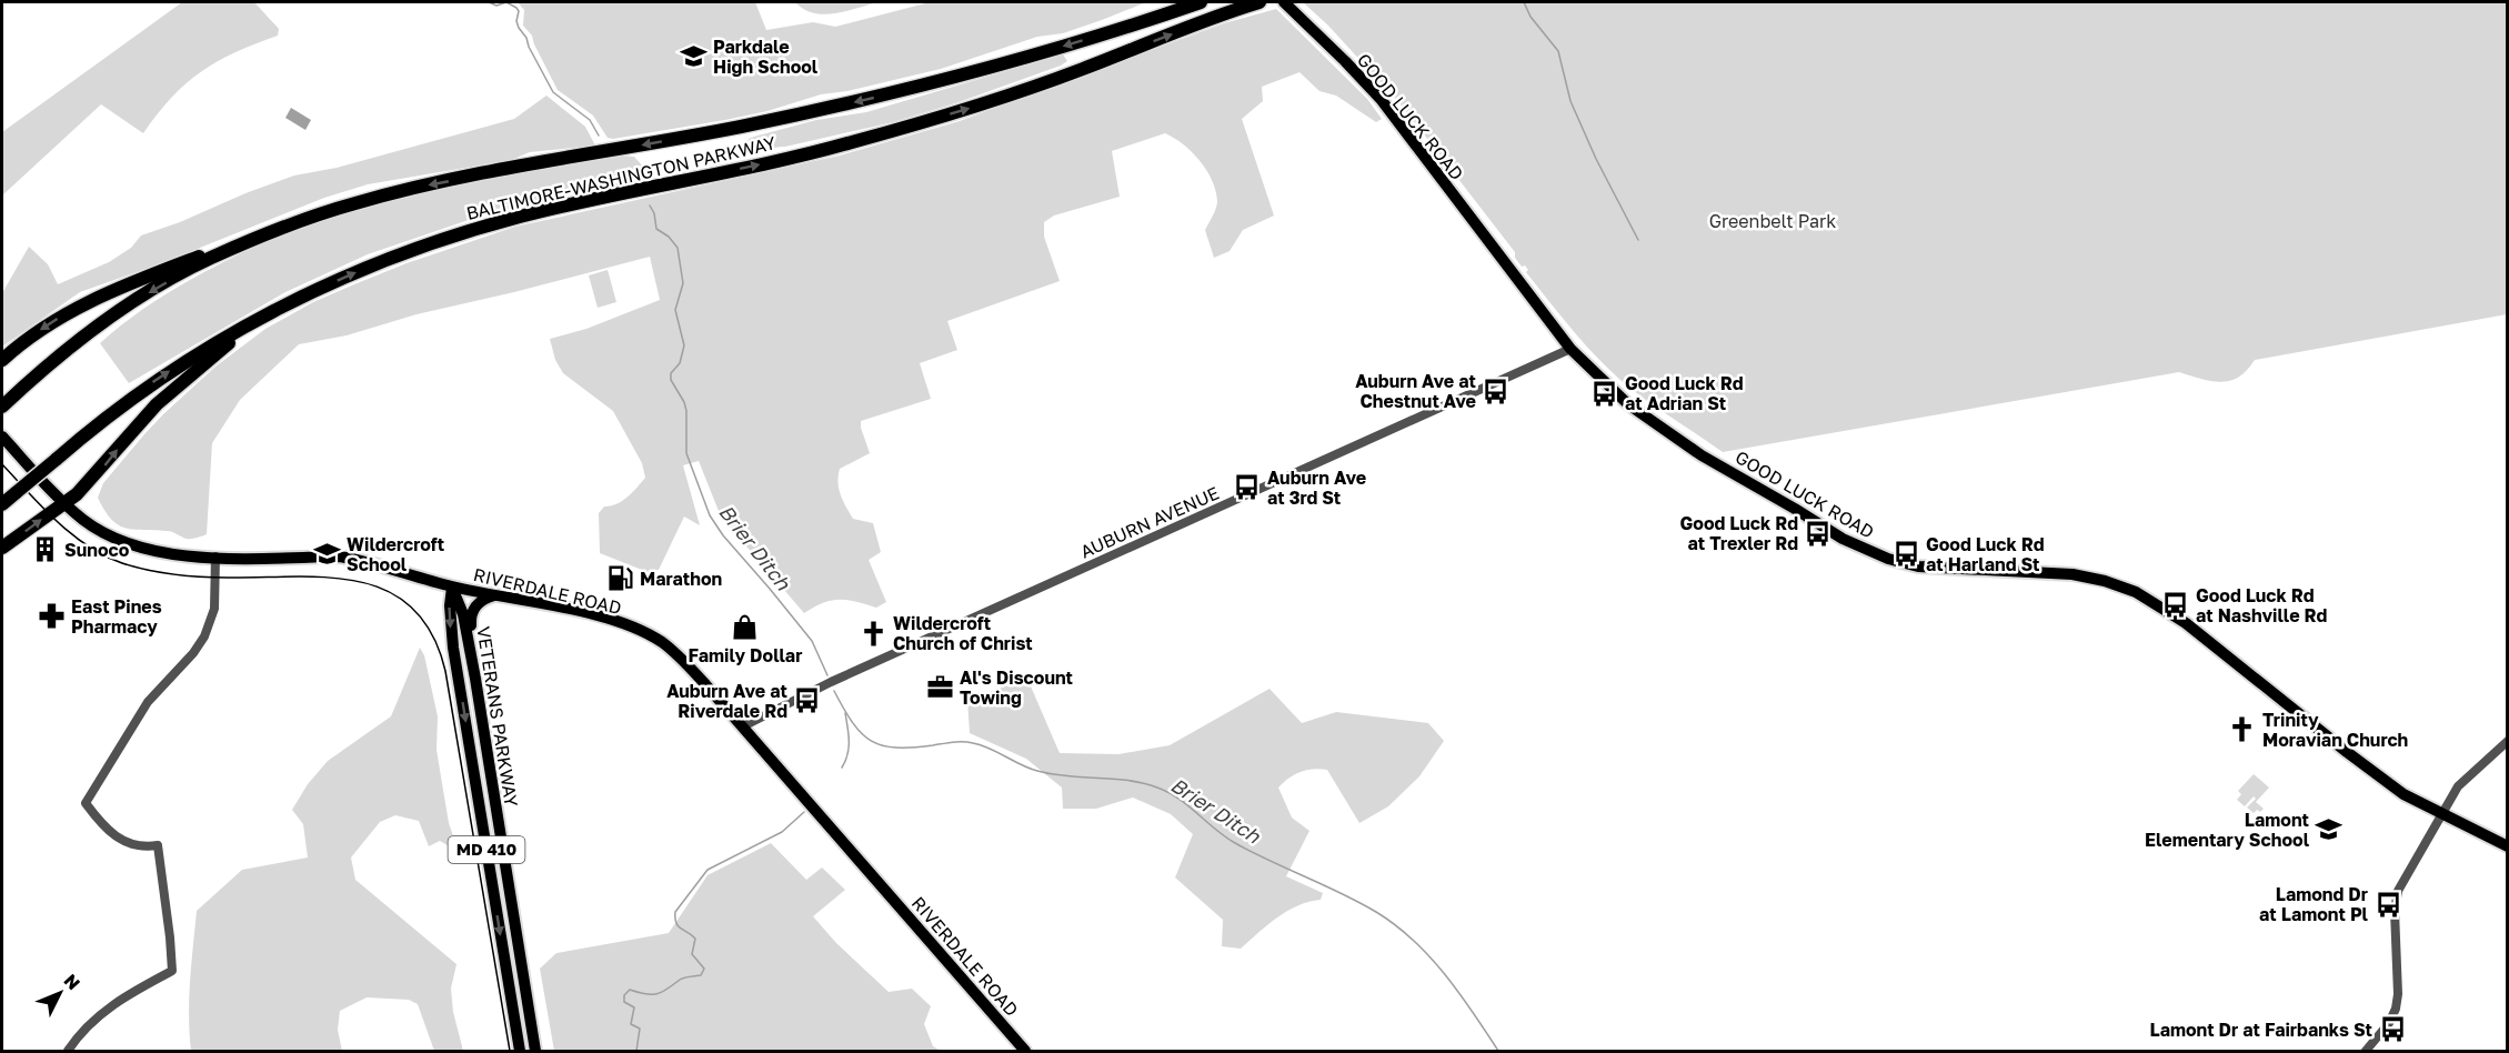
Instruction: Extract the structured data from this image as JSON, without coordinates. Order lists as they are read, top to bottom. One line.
{"streets":{"highway":["BALTIMORE-WASHINGTON PARKWAY"],"main road":["GOOD LUCK ROAD","RIVERDALE ROAD","VETERANS PARKWAY","MD 410"],"street":["AUBURN AVENUE"]},"crossings":[["GOOD LUCK ROAD","AUBURN AVENUE"],["AUBURN AVENUE","RIVERDALE ROAD"],["RIVERDALE ROAD","VETERANS PARKWAY"]],"water":["Brier Ditch"],"parks":["Greenbelt Park"],"places":{"school or university":["Parkdale High School","Wildercroft School","Lamont Elementary School"],"bus stop":["Auburn Ave at Chestnut Ave","Good Luck Rd at Adrian St","Auburn Ave at 3rd St","Good Luck Rd at Trexler Rd","Good Luck Rd at Harland St","Good Luck Rd at Nashville Rd","Auburn Ave at Riverdale Rd","Lamond Dr at Lamont Pl","Lamont Dr at Fairbanks St"],"building":["Sunoco"],"fuel station":["Marathon"],"pharmacy":["East Pines Pharmacy"],"shop":["Family Dollar"],"church":["Wildercroft Church of Christ","Trinity Moravian Church"],"office":["Al's Discount Towing"]},"north":"top right"}
